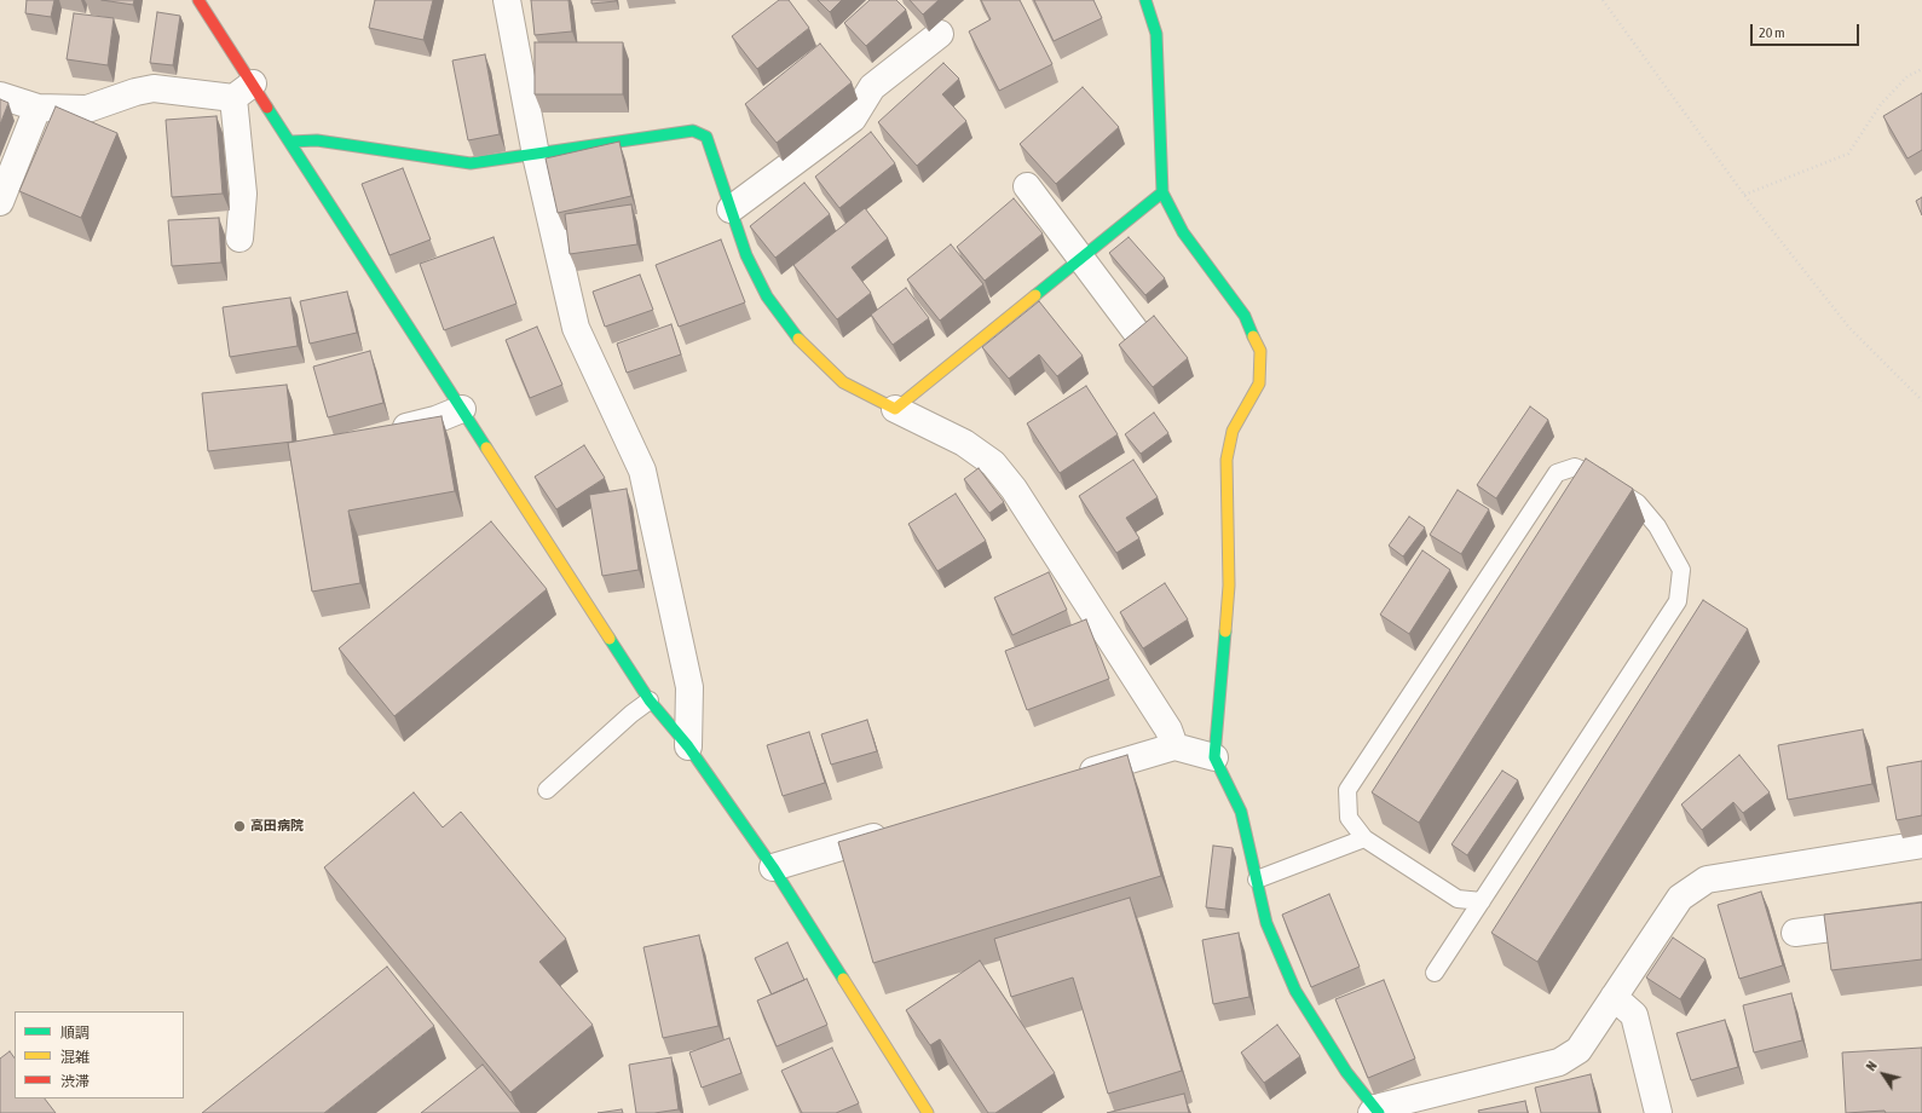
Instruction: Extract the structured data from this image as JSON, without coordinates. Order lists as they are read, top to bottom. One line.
{"places":["高田病院"],"legend":["順調","混雑","渋滞"],"scale_bar":"20 m","north":"top left"}
